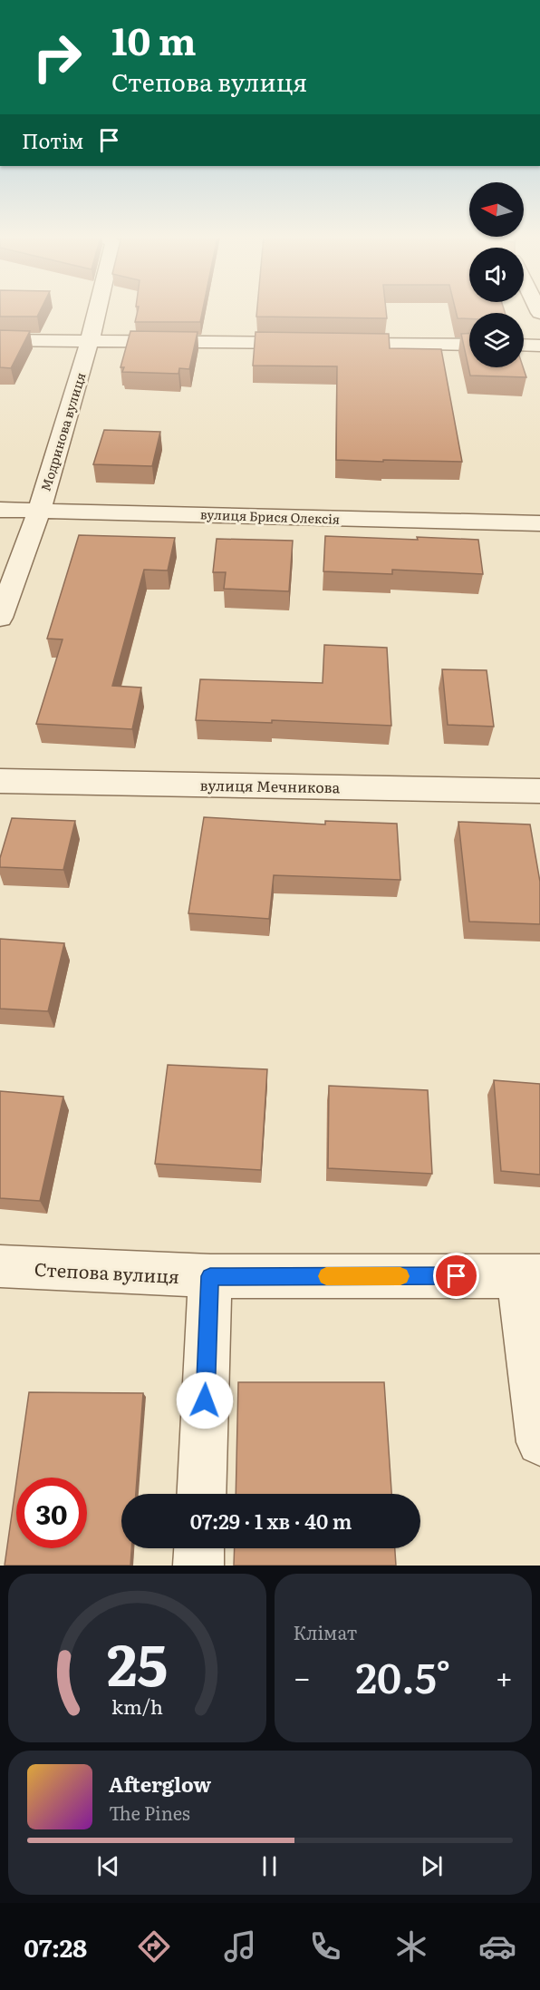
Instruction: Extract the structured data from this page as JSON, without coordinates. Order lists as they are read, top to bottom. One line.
{"streets":{"street":["Модринова вулиця","вулиця Брися Олексія","вулиця Мечникова","Степова вулиця"]},"crossings":[["Модринова вулиця","вулиця Брися Олексія"]],"north":"left","page":{"turn":["10 m","Степова вулиця"],"then":"Потім","limit":"30","trip":"07:29 · 1 хв · 40 m","tile":"Клімат","heat":["−","20.5°","+"],"song":["Afterglow","The Pines"],"tabs":"07:28","gauge":["25","km/h"]}}
